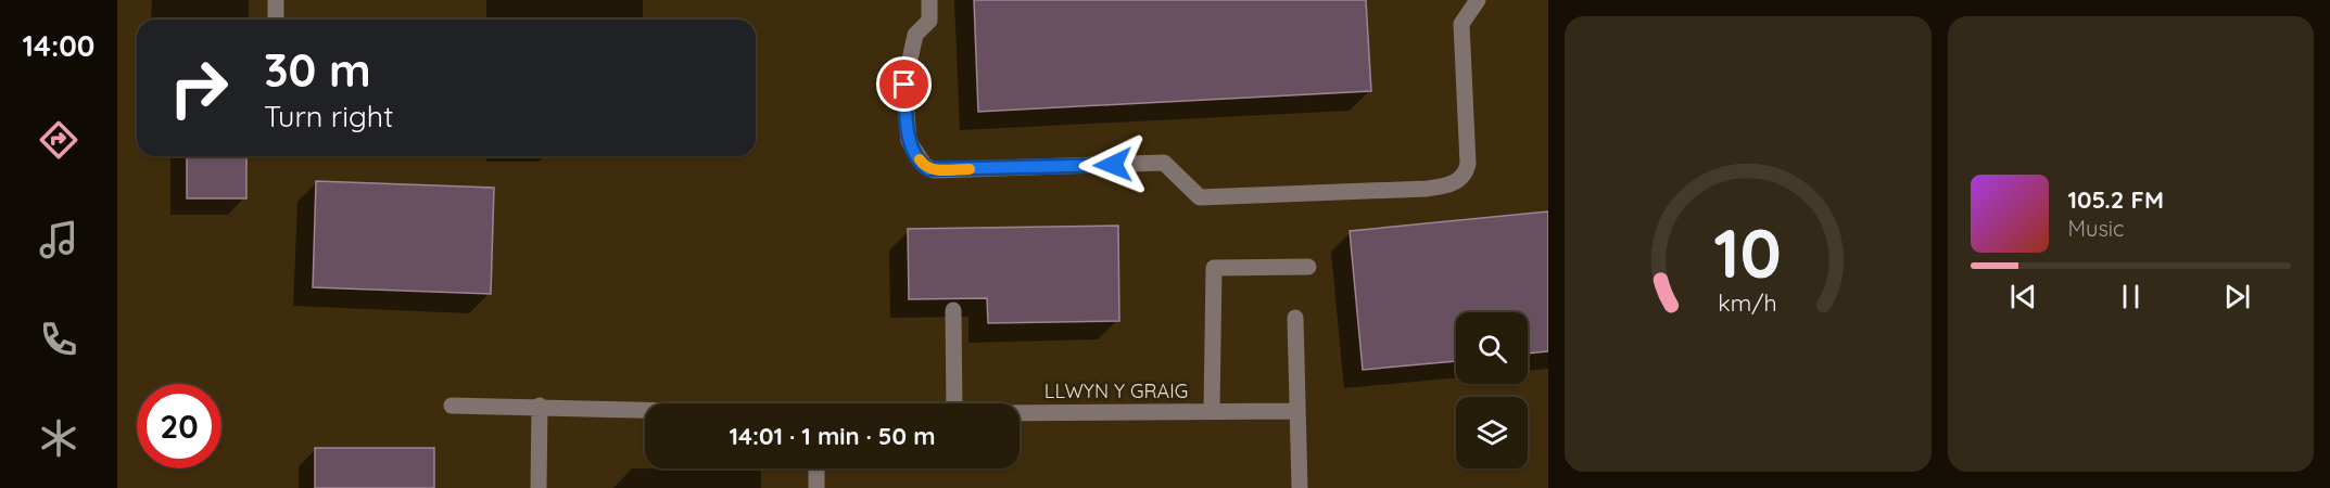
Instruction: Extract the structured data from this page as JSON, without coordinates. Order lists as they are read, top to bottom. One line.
{"streets":{"street":["LLWYN Y GRAIG"]},"page":{"tabs":"14:00","turn":["30 m","Turn right"],"song":["105.2 FM","Music"],"limit":"20","trip":"14:01 · 1 min · 50 m","gauge":["10","km/h"]}}
